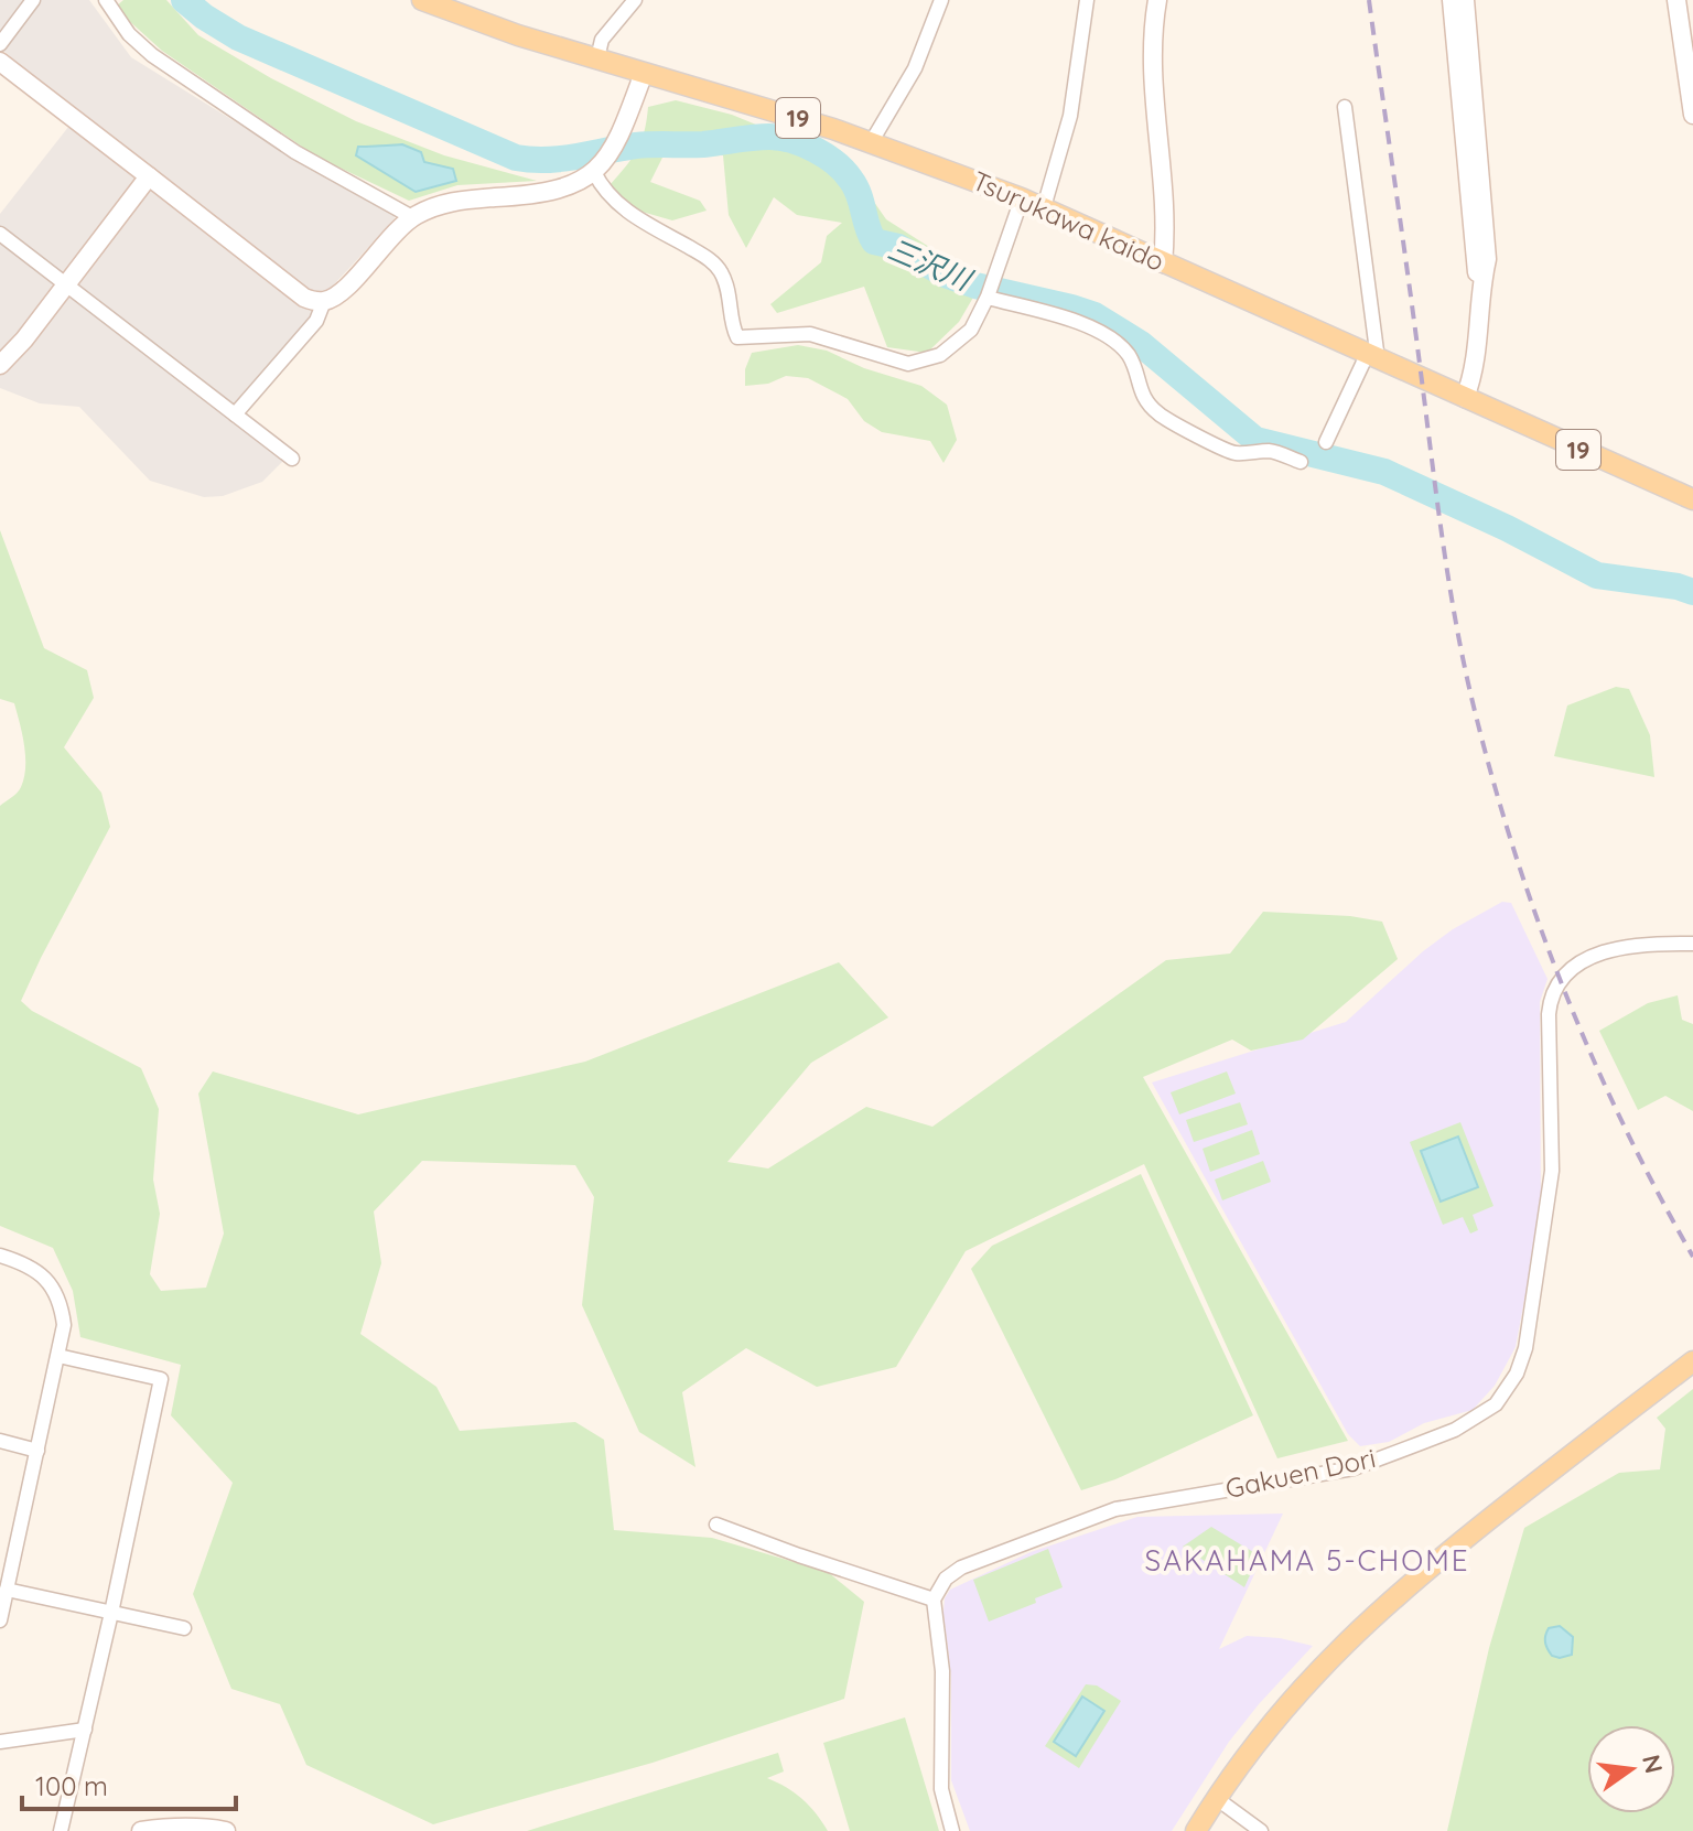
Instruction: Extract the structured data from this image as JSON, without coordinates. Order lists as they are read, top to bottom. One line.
{"streets":{"main road":["19","Tsurukawa kaido"],"street":["Gakuen Dori"]},"districts":["SAKAHAMA 5-CHOME"],"water":["三沢川"],"scale_bar":"100 m","north":"right"}
